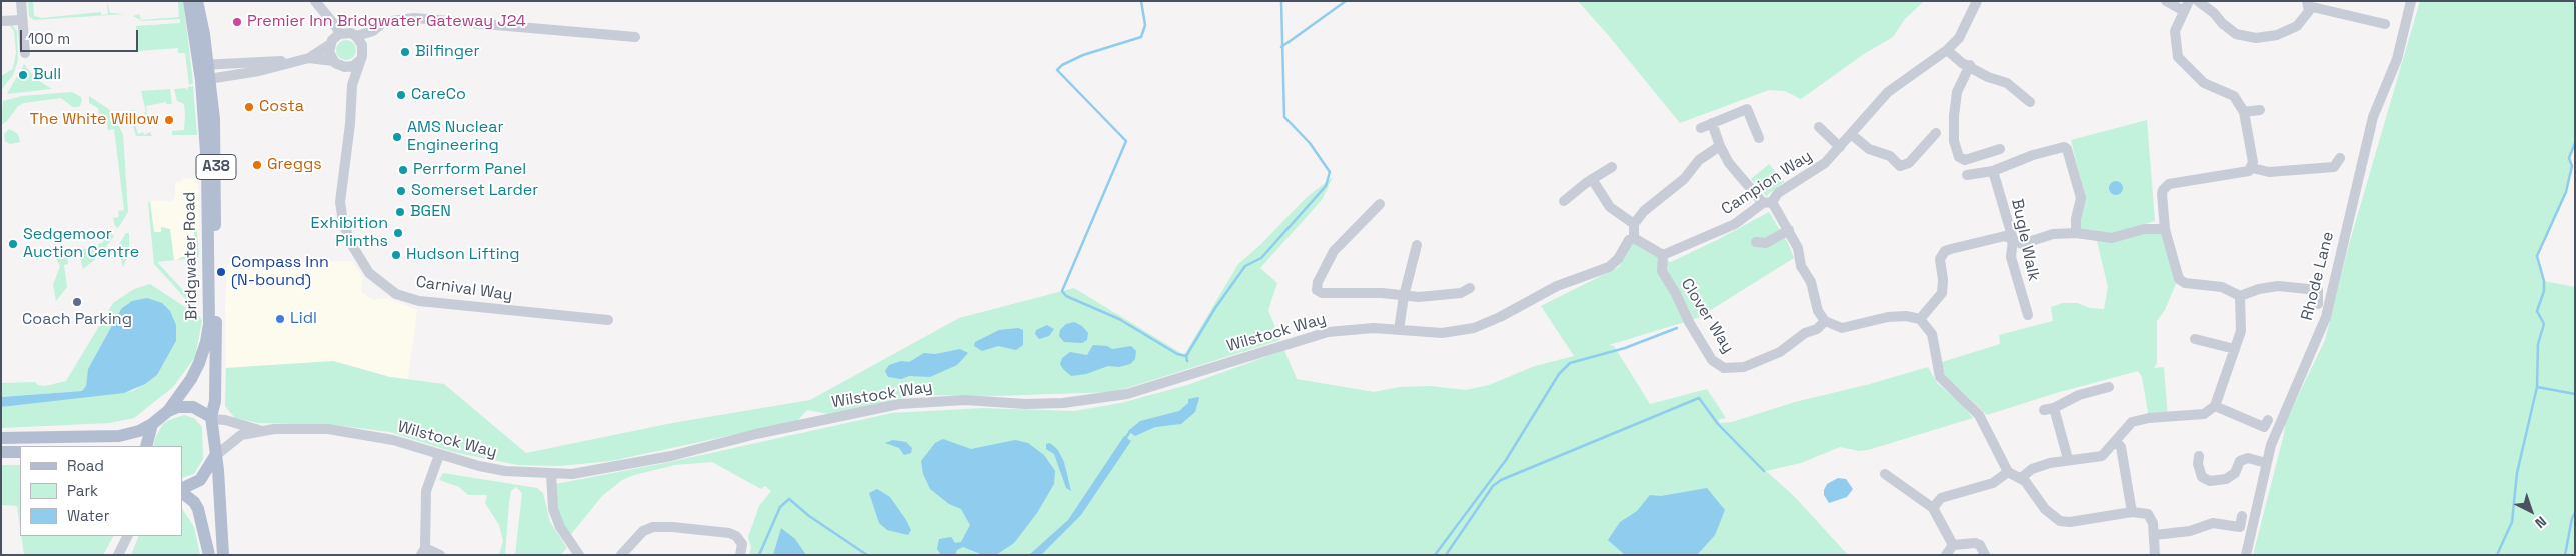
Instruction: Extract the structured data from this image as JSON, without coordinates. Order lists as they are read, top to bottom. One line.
{"streets":{"main road":["A38","Bridgwater Road"],"street":["Campion Way","Bugle Walk","Rhode Lane","Carnival Way","Clover Way","Wilstock Way"]},"crossings":[["A38","Bridgwater Road"],["A38","Wilstock Way"],["Campion Way","Clover Way"],["Bridgwater Road","Wilstock Way"]],"places":["Premier Inn Bridgwater Gateway J24","Bilfinger","Bull","CareCo","Costa","The White Willow","AMS Nuclear Engineering","Greggs","Perrform Panel","Somerset Larder","BGEN","Exhibition Plinths","Sedgemoor Auction Centre","Hudson Lifting","Compass Inn (N-bound)","Coach Parking","Lidl"],"legend":["Road","Park","Water"],"scale_bar":"100 m","north":"bottom right"}
